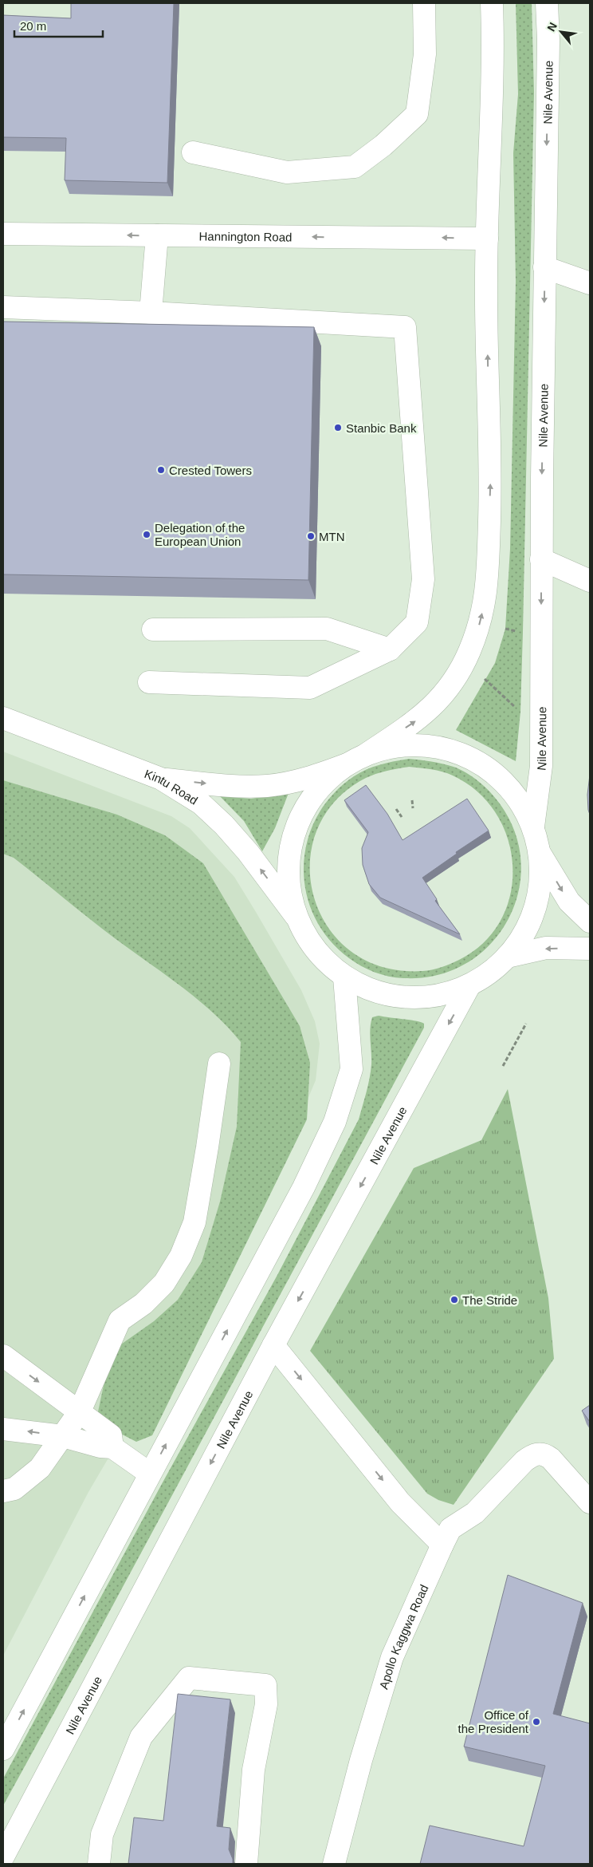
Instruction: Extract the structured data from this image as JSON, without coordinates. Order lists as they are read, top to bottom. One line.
{"streets":{"main road":["Nile Avenue","Hannington Road","Kintu Road","Apollo Kaggwa Road"]},"one_way":["Kintu Road"],"places":["Stanbic Bank","Crested Towers","Delegation of the European Union","MTN","The Stride","Office of the President"],"scale_bar":"20 m","north":"top left"}
